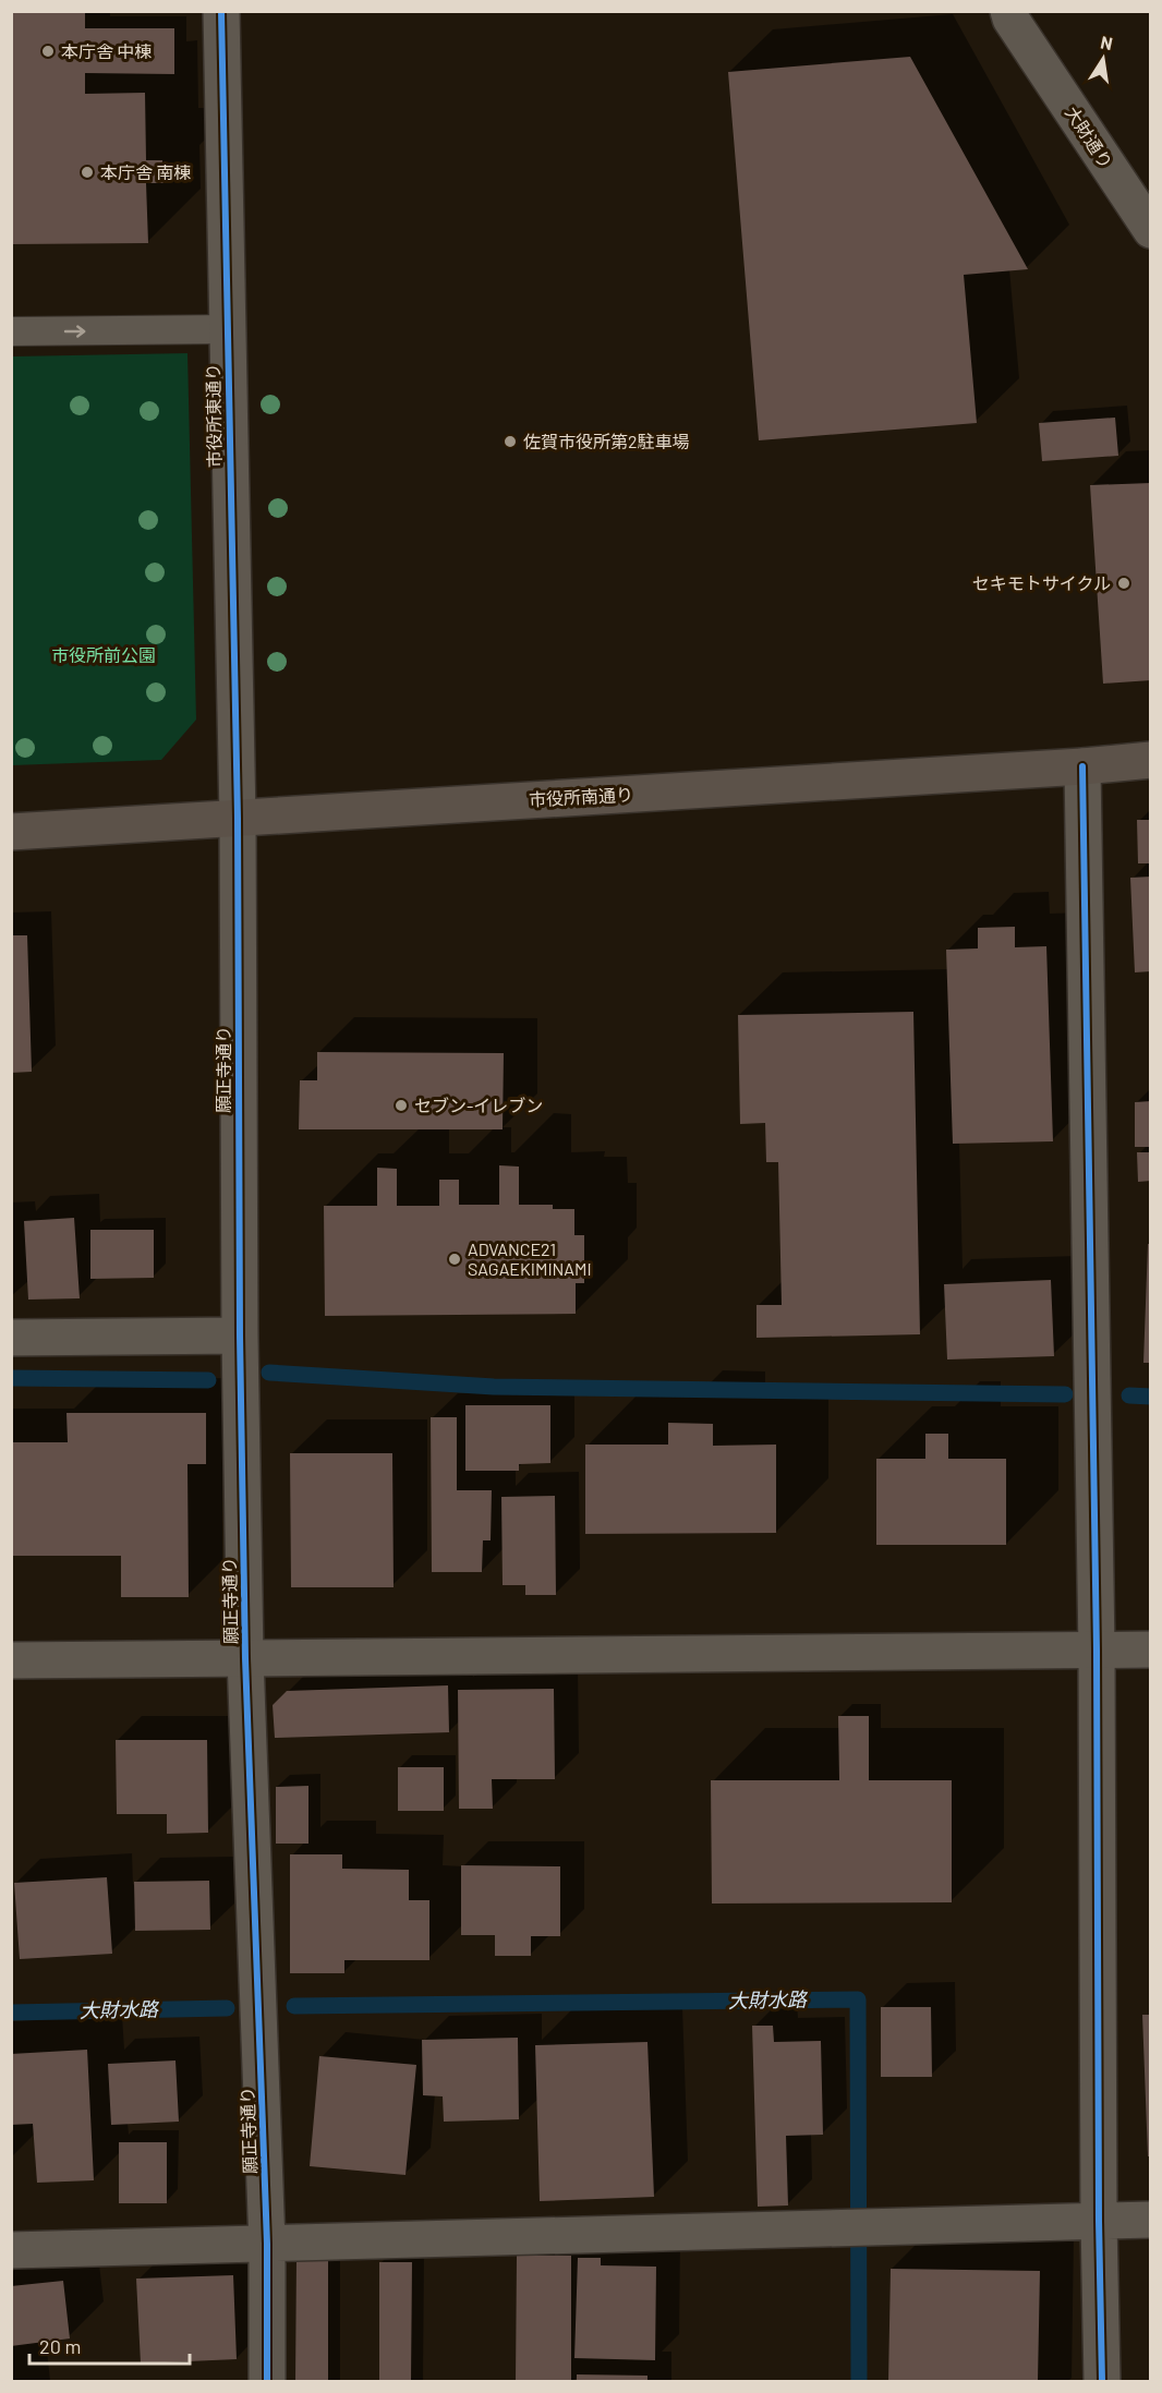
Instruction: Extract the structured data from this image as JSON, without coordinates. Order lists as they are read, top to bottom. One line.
{"streets":{"main road":["市役所南通り"],"street":["大財通り","市役所東通り","願正寺通り"]},"crossings":[["市役所東通り","市役所南通り"],["市役所東通り","願正寺通り"],["市役所南通り","願正寺通り"]],"water":["大財水路"],"parks":["市役所前公園"],"places":["本庁舎 中棟","本庁舎 南棟","佐賀市役所第2駐車場","セキモトサイクル","セブン-イレブン","ADVANCE21 SAGAEKIMINAMI"],"scale_bar":"20 m","north":"top"}
